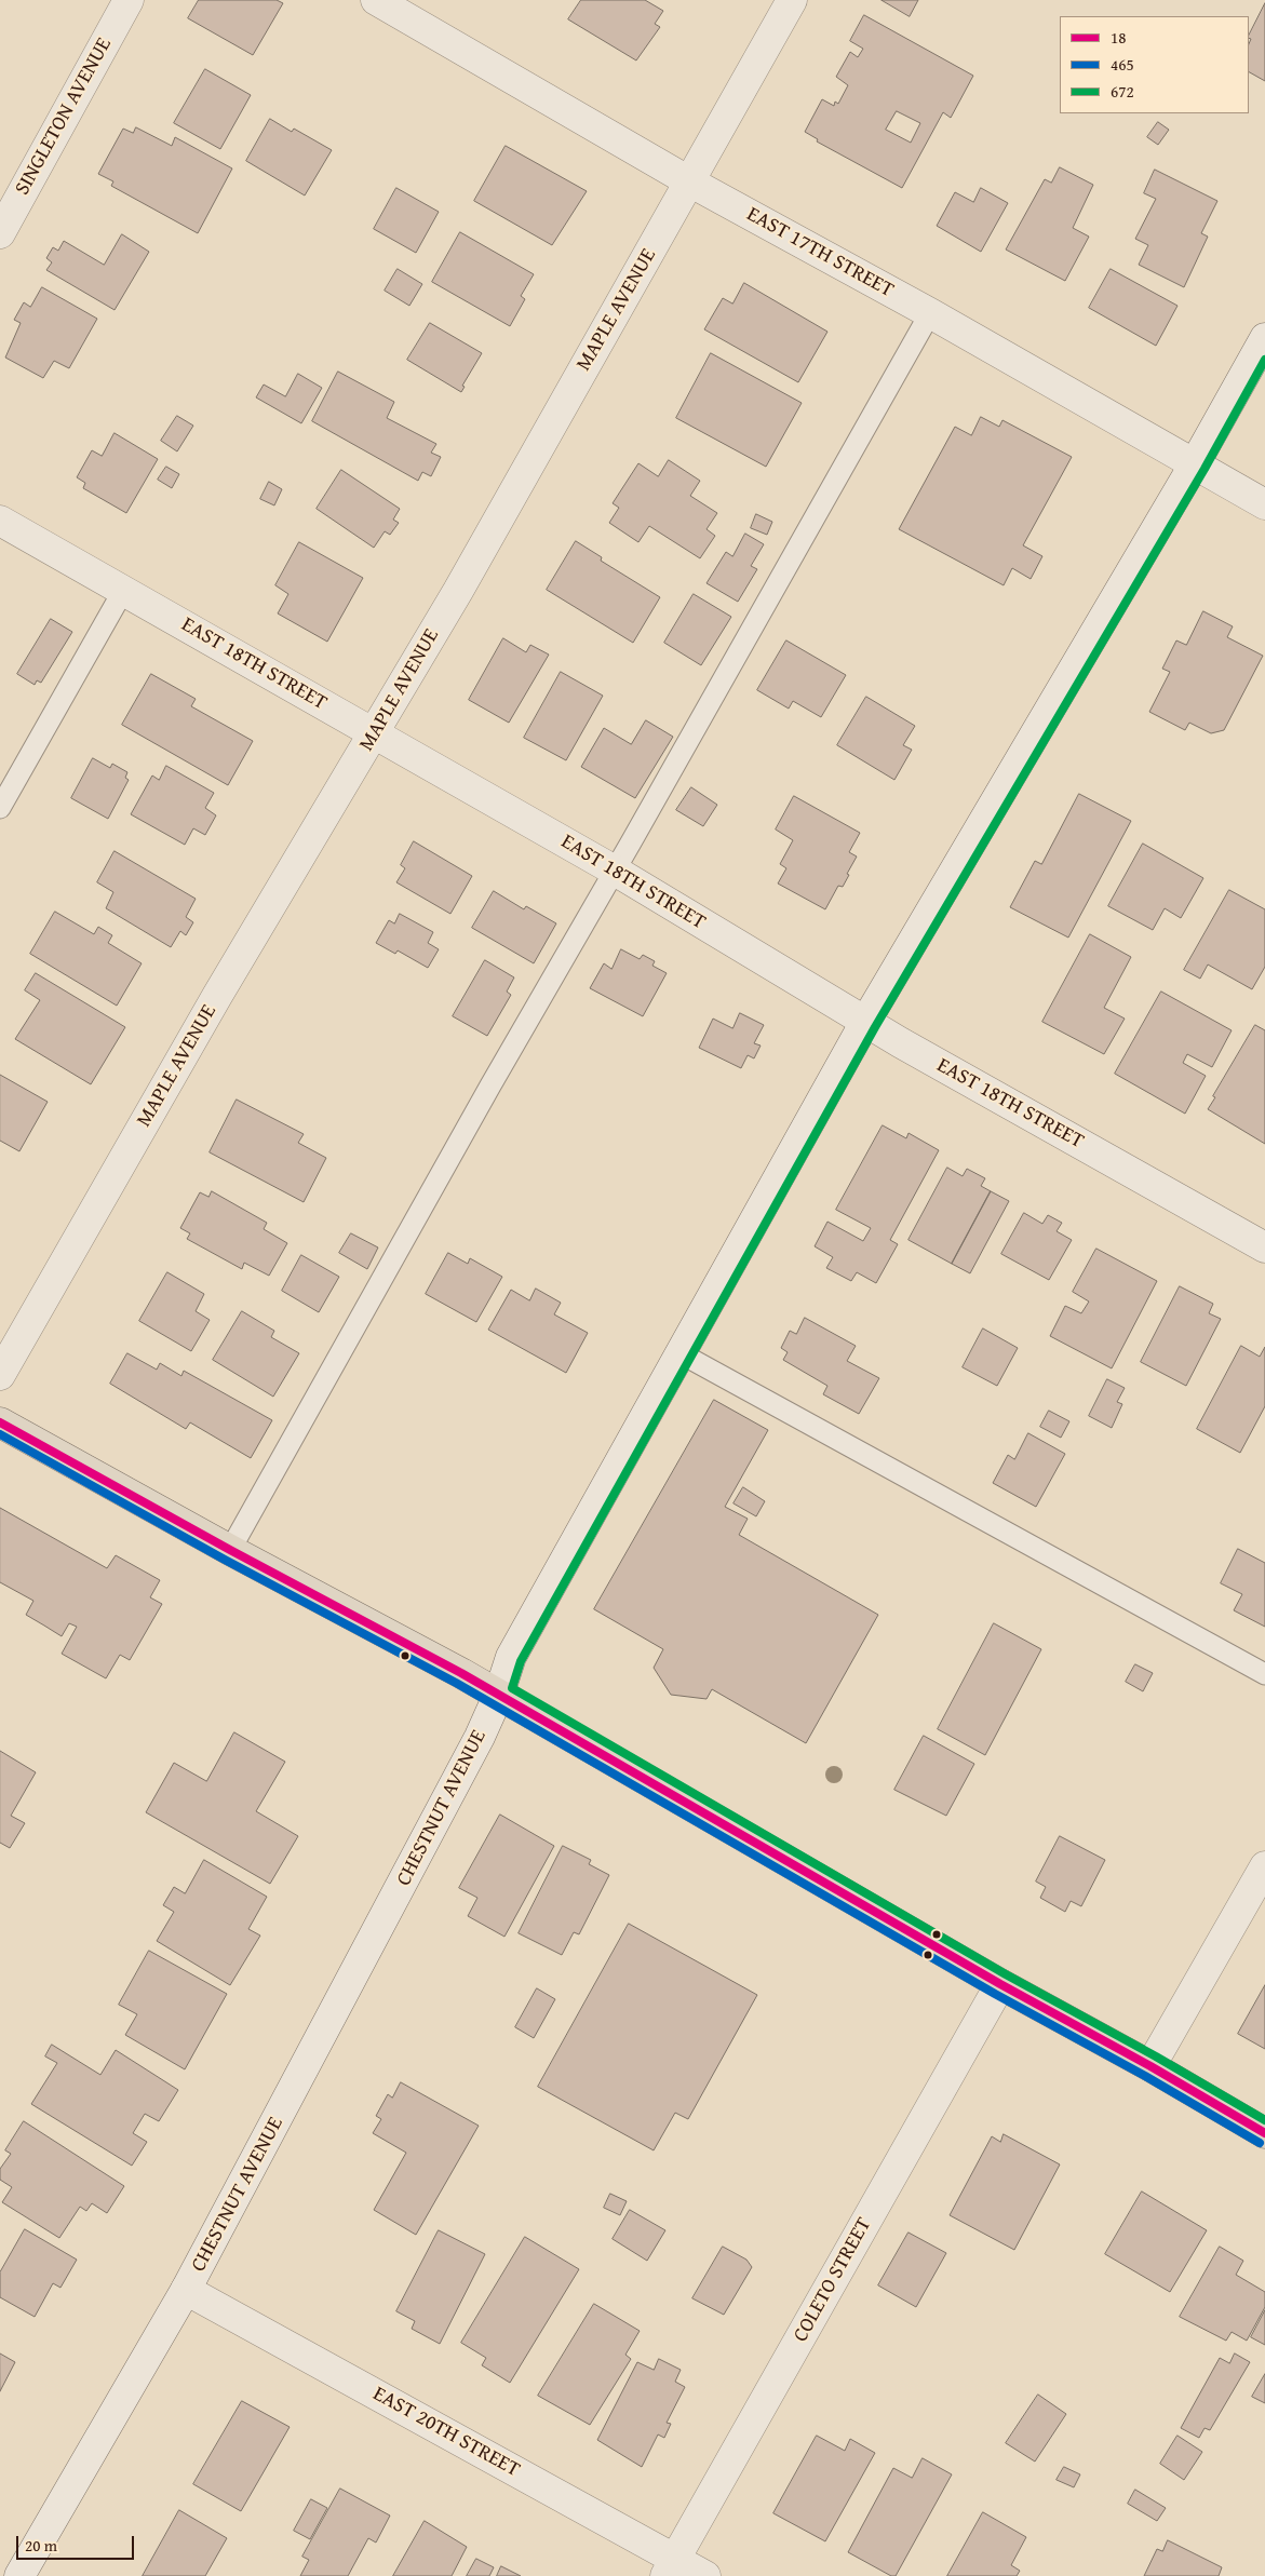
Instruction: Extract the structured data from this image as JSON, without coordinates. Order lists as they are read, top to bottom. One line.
{"streets":{"street":["SINGLETON AVENUE","EAST 17TH STREET","MAPLE AVENUE","EAST 18TH STREET","CHESTNUT AVENUE","COLETO STREET","EAST 20TH STREET"]},"crossings":[["EAST 17TH STREET","MAPLE AVENUE"],["EAST 17TH STREET","CHESTNUT AVENUE"],["MAPLE AVENUE","EAST 18TH STREET"],["EAST 18TH STREET","CHESTNUT AVENUE"],["CHESTNUT AVENUE","EAST 20TH STREET"],["COLETO STREET","EAST 20TH STREET"]],"lines":["transit line 672","transit line 18","transit line 465"],"legend":["18","465","672"],"scale_bar":"20 m"}
